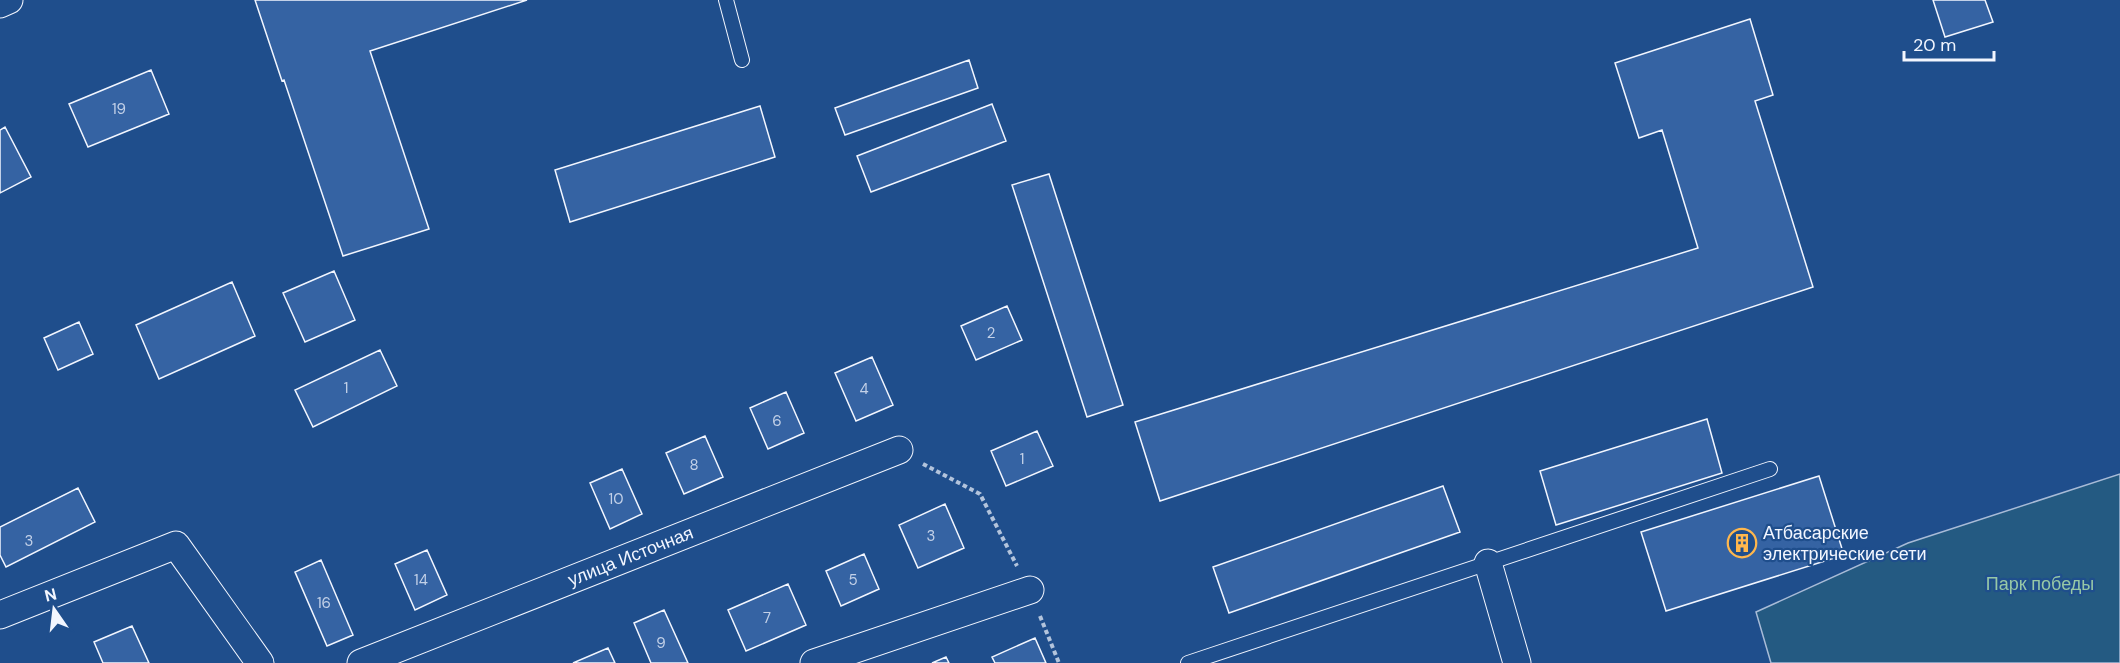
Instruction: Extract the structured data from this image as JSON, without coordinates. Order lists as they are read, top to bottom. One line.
{"streets":{"street":["улица Источная"]},"parks":["Парк победы"],"places":{"building":["Атбасарские электрические сети"]},"house_numbers":["19","2","1","4","6","1","8","10","3","3","14","5","16","7","9"],"scale_bar":"20 m","north":"top"}
